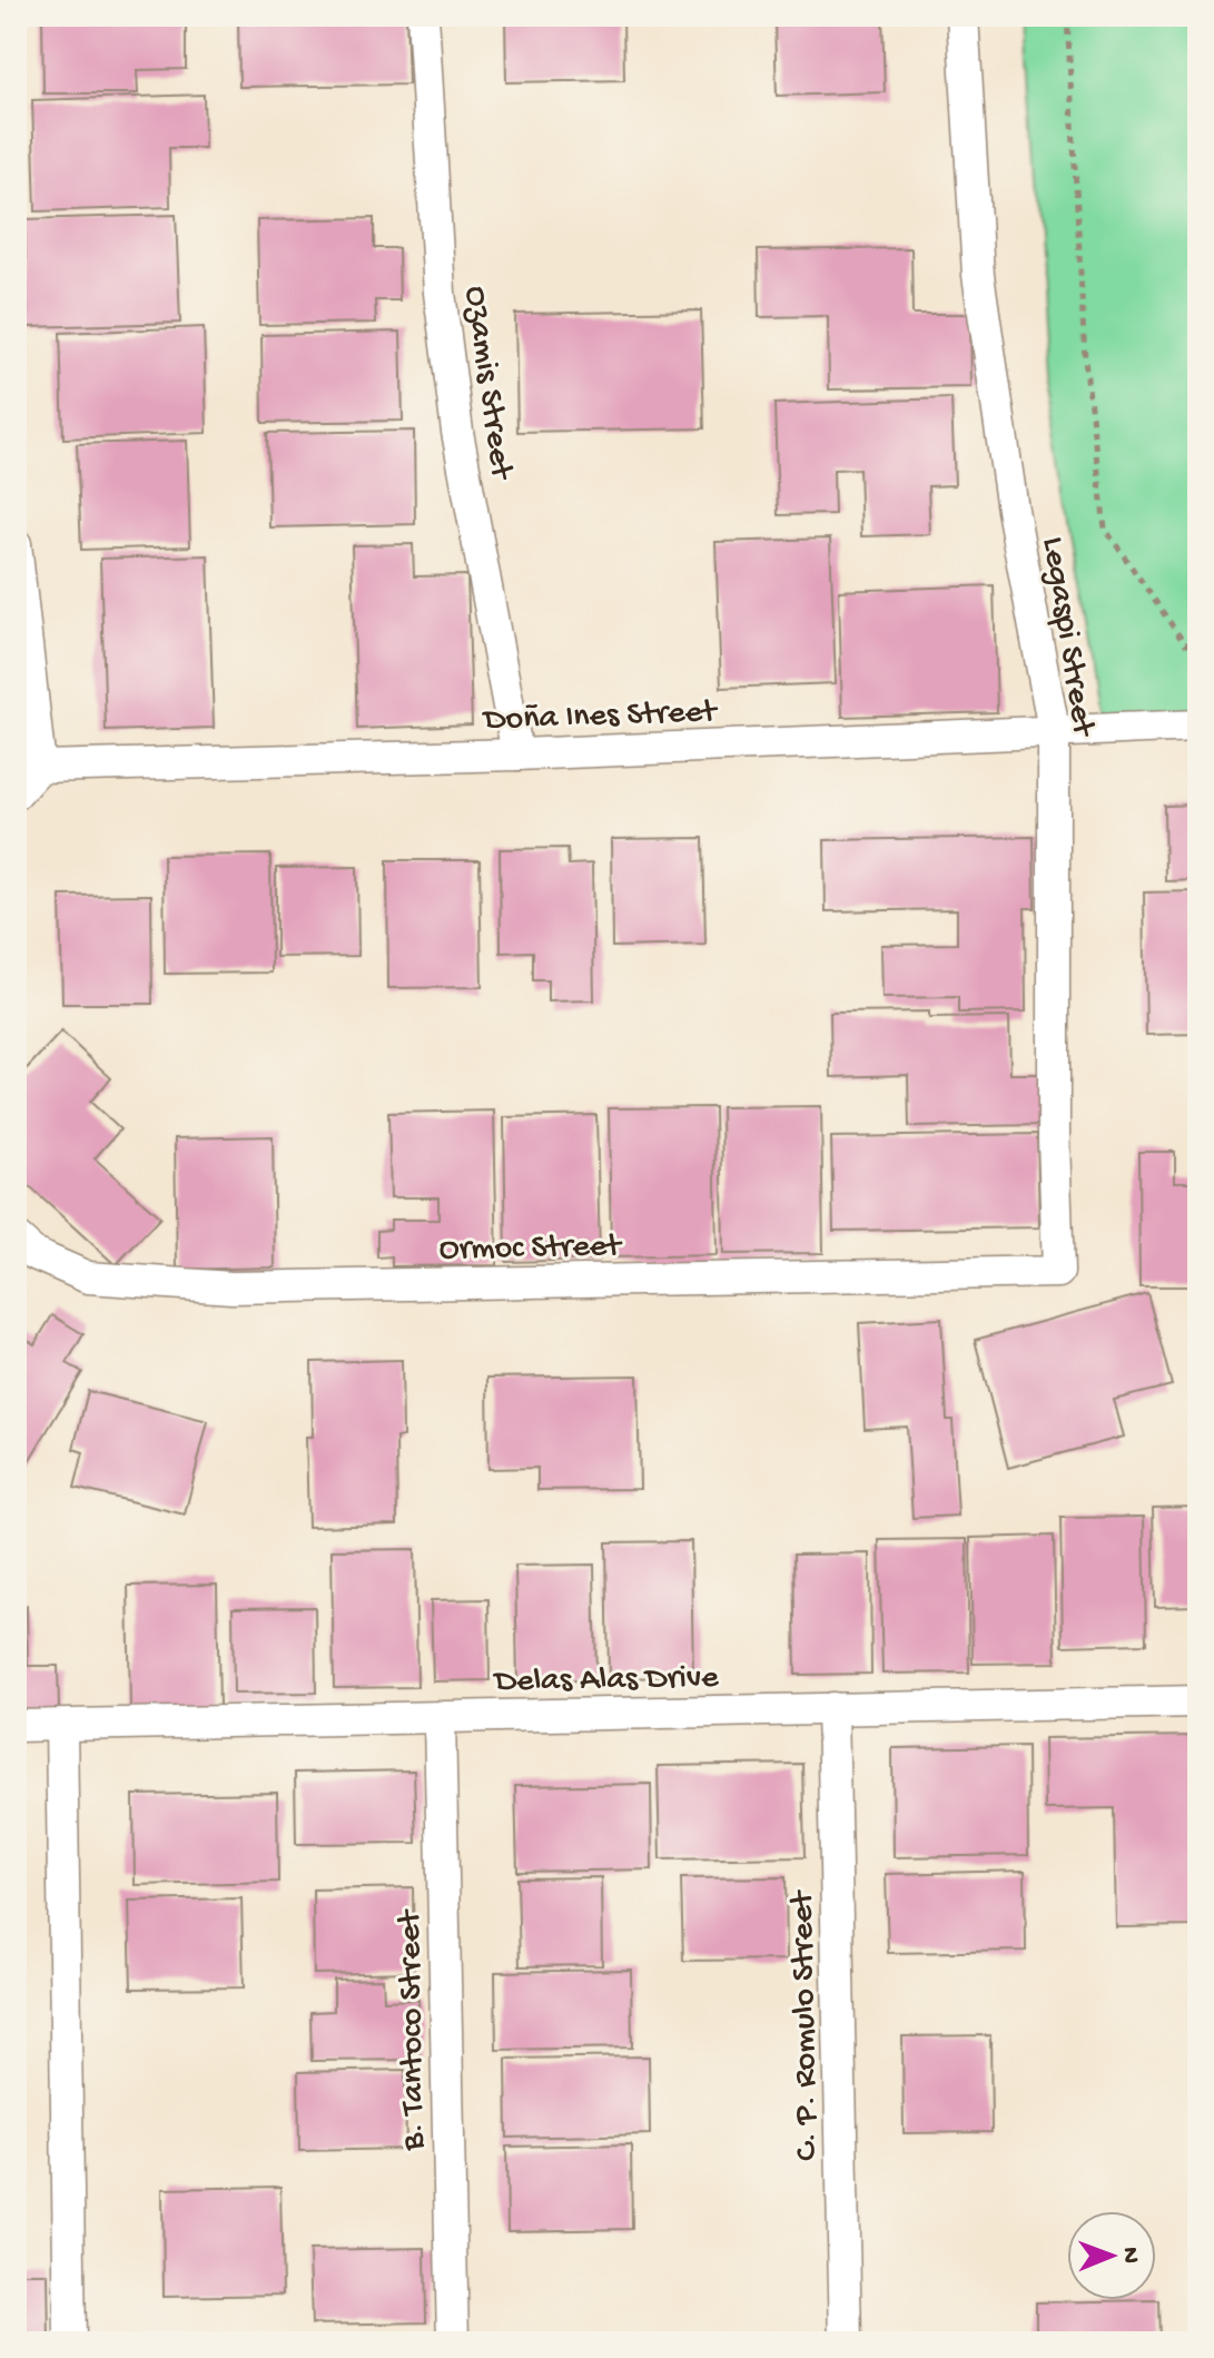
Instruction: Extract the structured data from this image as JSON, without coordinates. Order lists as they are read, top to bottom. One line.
{"streets":{"street":["Ozamis Street","Legaspi Street","Doña Ines Street","Ormoc Street","Delas Alas Drive","C. P. Romulo Street","B. Tantoco Street"]},"crossings":[["Ozamis Street","Doña Ines Street"],["Legaspi Street","Doña Ines Street"],["Legaspi Street","Ormoc Street"],["Delas Alas Drive","C. P. Romulo Street"],["Delas Alas Drive","B. Tantoco Street"]],"north":"right"}
